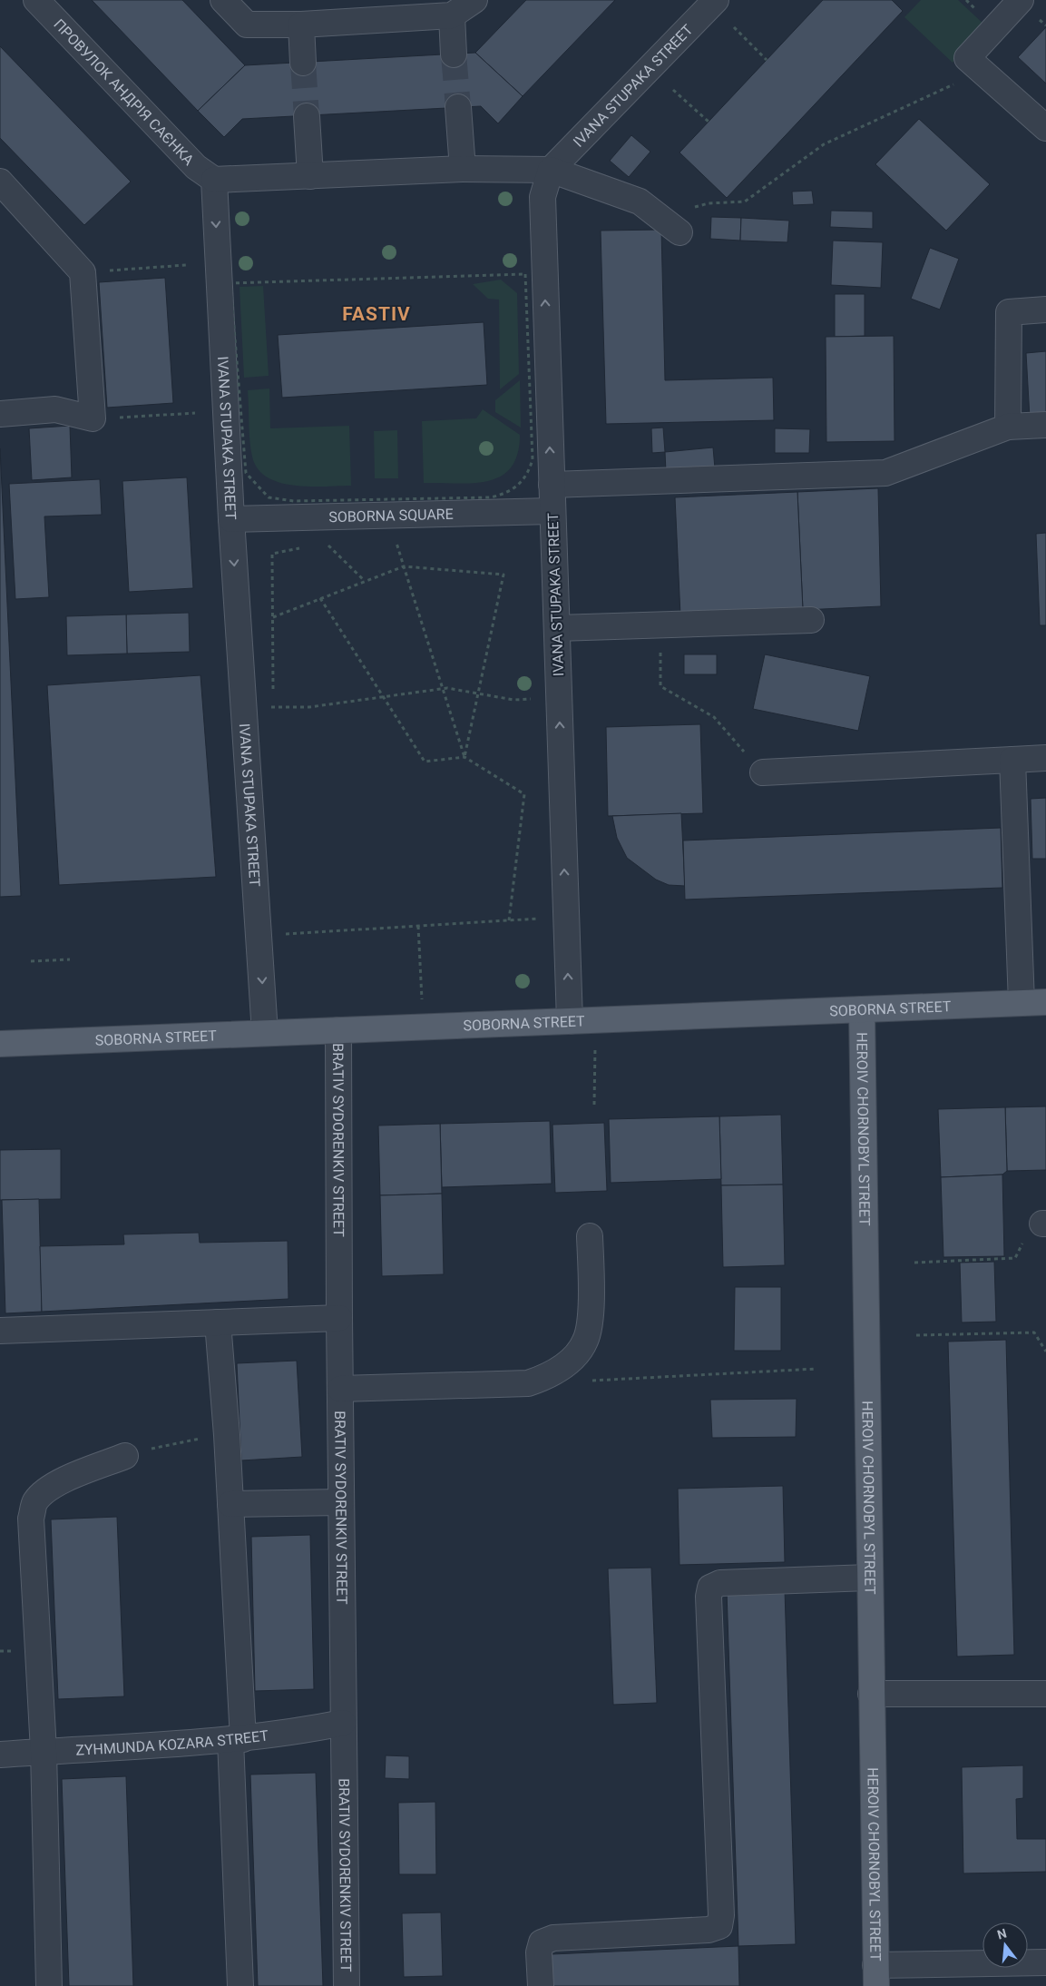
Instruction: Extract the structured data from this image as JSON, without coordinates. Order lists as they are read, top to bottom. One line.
{"streets":{"main road":["SOBORNA STREET","HEROIV CHORNOBYL STREET"],"street":["IVANA STUPAKA STREET","ПРОВУЛОК АНДРІЯ САЄНКА","SOBORNA SQUARE","BRATIV SYDORENKIV STREET","ZYHMUNDA KOZARA STREET"]},"crossings":[["IVANA STUPAKA STREET","ПРОВУЛОК АНДРІЯ САЄНКА"],["IVANA STUPAKA STREET","SOBORNA SQUARE"],["IVANA STUPAKA STREET","SOBORNA STREET"],["SOBORNA STREET","HEROIV CHORNOBYL STREET"],["SOBORNA STREET","BRATIV SYDORENKIV STREET"],["BRATIV SYDORENKIV STREET","ZYHMUNDA KOZARA STREET"]],"districts":["FASTIV"],"north":"top"}
